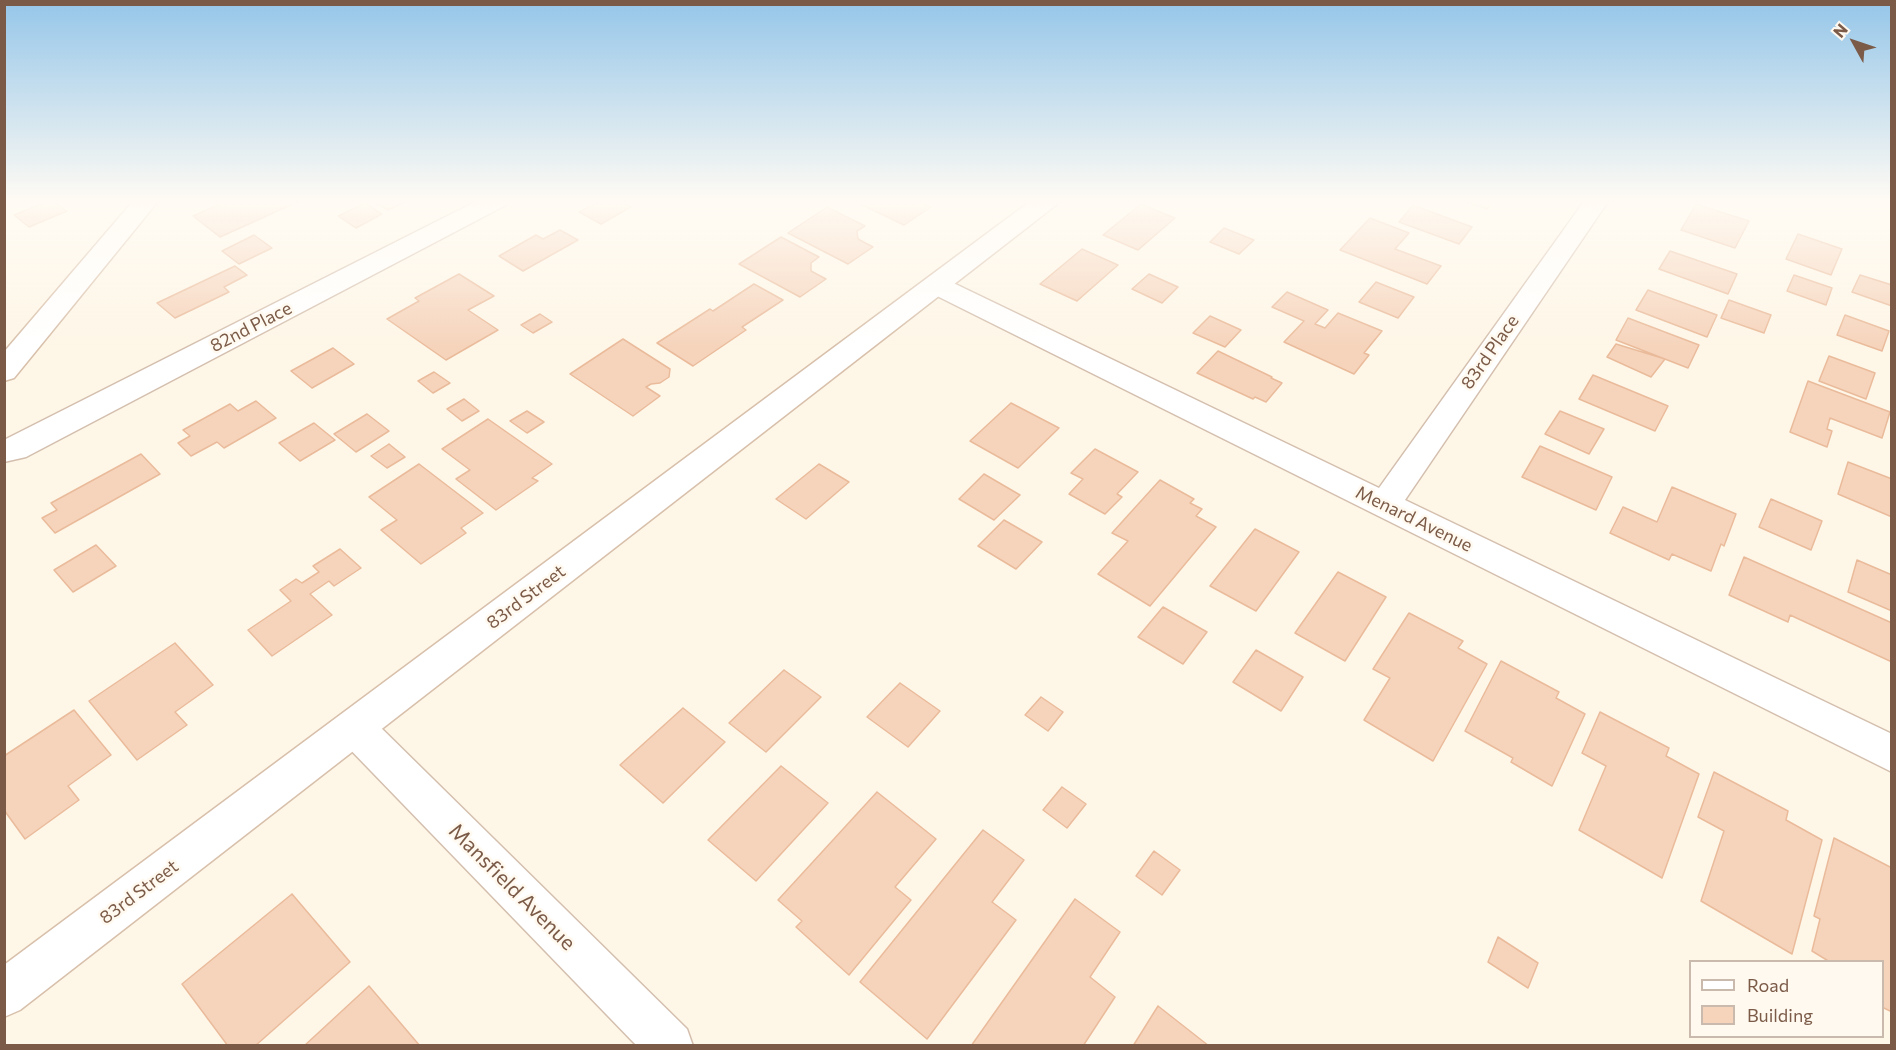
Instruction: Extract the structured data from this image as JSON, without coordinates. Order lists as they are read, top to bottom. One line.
{"streets":{"street":["82nd Place","83rd Place","Menard Avenue","83rd Street","Mansfield Avenue"]},"crossings":[["83rd Place","Menard Avenue"],["Menard Avenue","83rd Street"],["83rd Street","Mansfield Avenue"]],"legend":["Road","Building"],"north":"top left"}
